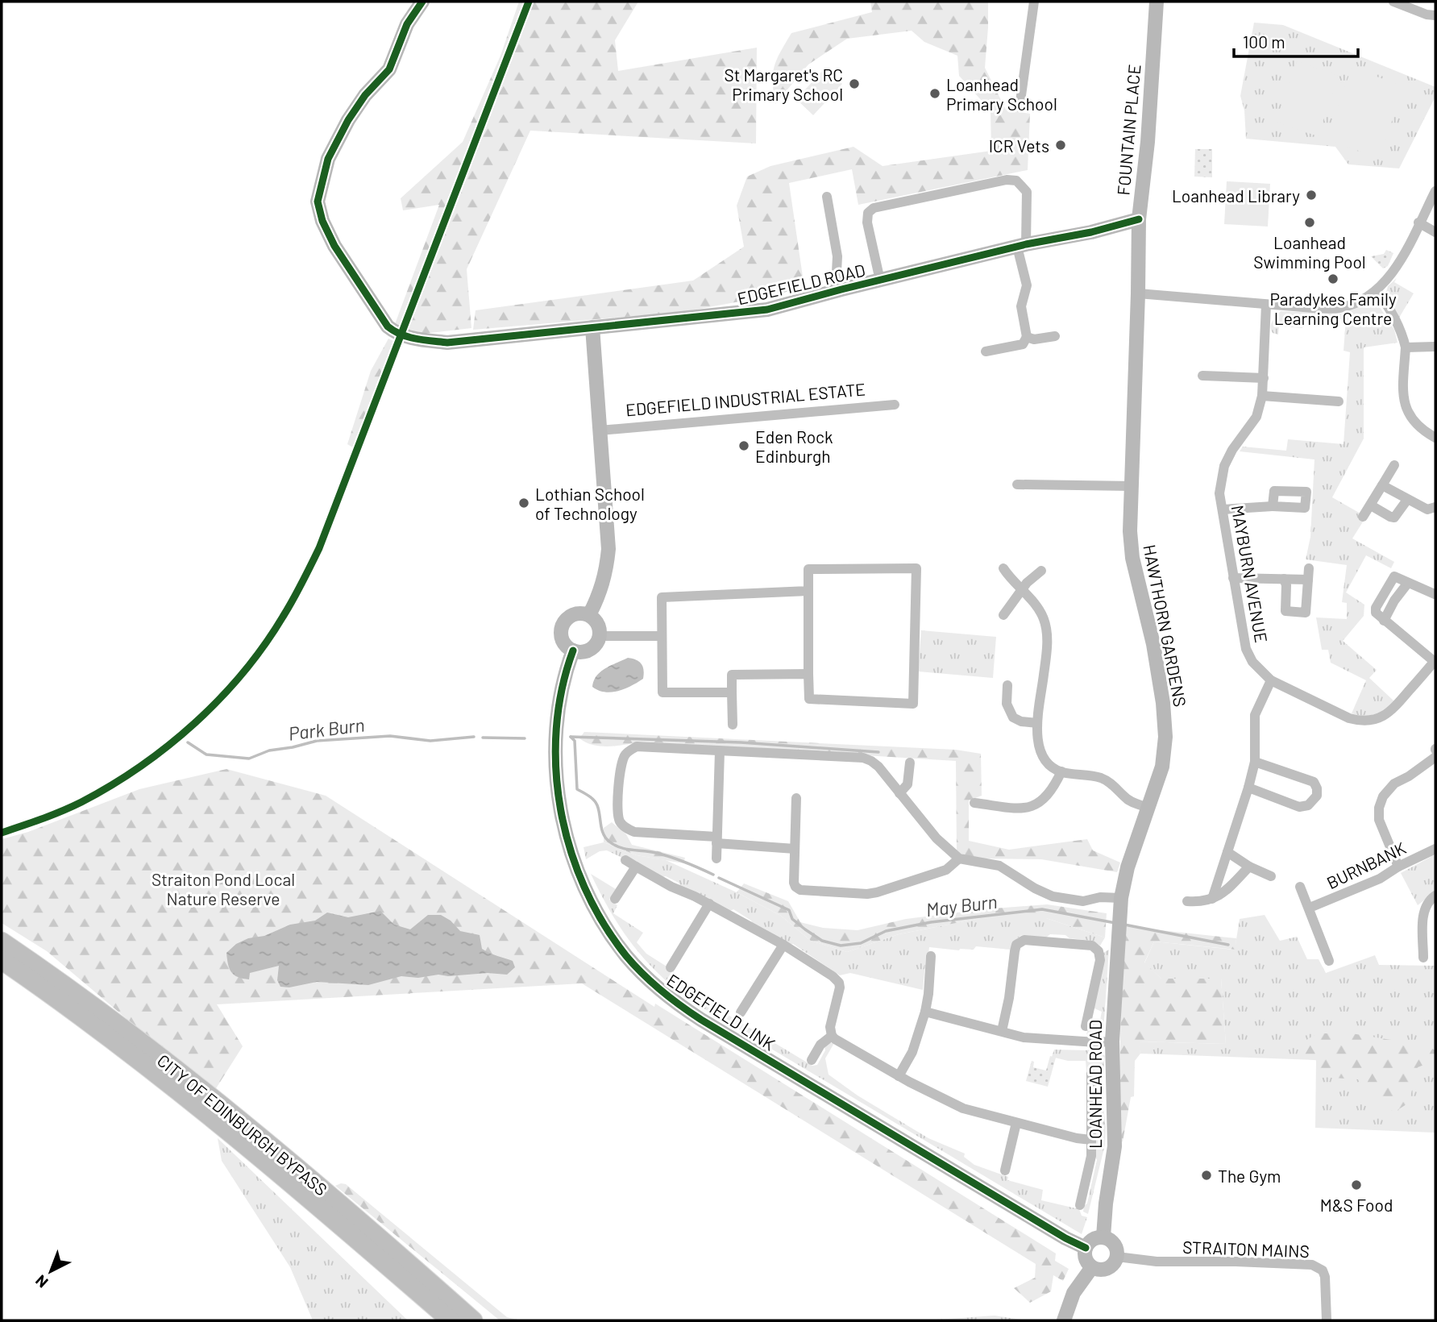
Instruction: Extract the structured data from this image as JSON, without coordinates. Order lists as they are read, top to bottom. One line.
{"streets":{"highway":["CITY OF EDINBURGH BYPASS"],"street":["FOUNTAIN PLACE","EDGEFIELD ROAD","EDGEFIELD INDUSTRIAL ESTATE","MAYBURN AVENUE","HAWTHORN GARDENS","BURNBANK","EDGEFIELD LINK","LOANHEAD ROAD","STRAITON MAINS"]},"crossings":[["FOUNTAIN PLACE","EDGEFIELD ROAD"],["FOUNTAIN PLACE","HAWTHORN GARDENS"],["HAWTHORN GARDENS","LOANHEAD ROAD"],["EDGEFIELD LINK","LOANHEAD ROAD"],["EDGEFIELD LINK","STRAITON MAINS"],["LOANHEAD ROAD","STRAITON MAINS"]],"water":["Park Burn","May Burn"],"parks":["Straiton Pond Local Nature Reserve"],"places":["St Margaret's RC Primary School","Loanhead Primary School","ICR Vets","Loanhead Library","Loanhead Swimming Pool","Paradykes Family Learning Centre","Eden Rock Edinburgh","Lothian School of Technology","The Gym","M&S Food"],"scale_bar":"100 m","north":"bottom left"}
